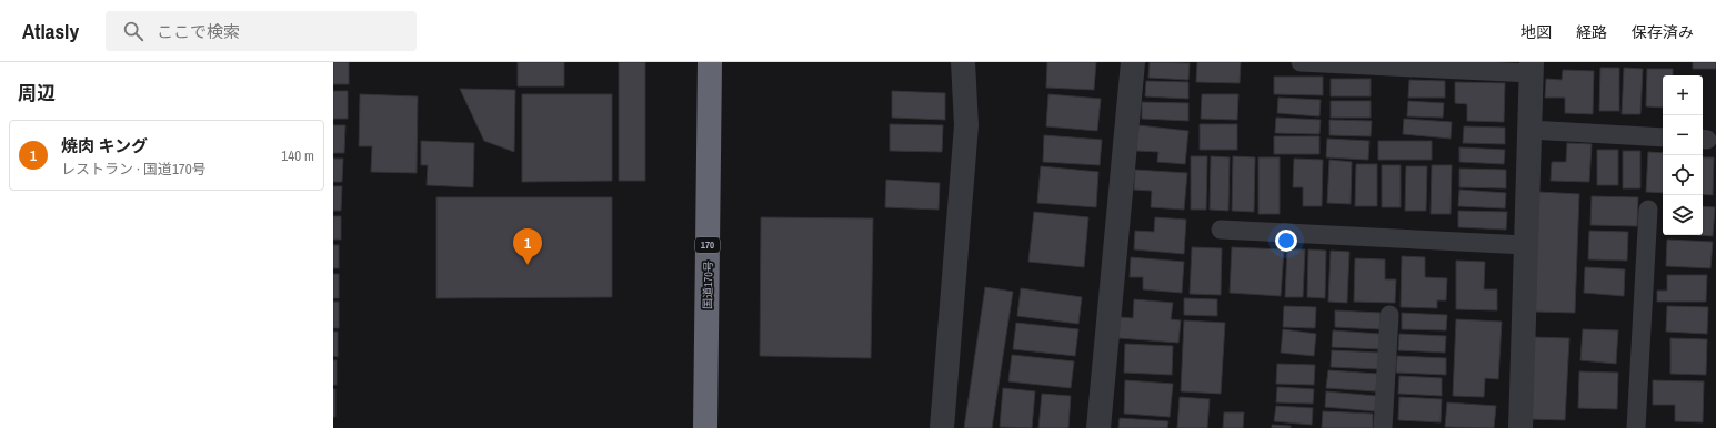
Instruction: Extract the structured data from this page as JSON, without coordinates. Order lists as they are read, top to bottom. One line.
{"streets":{"highway":["170","国道170号"]},"page":{"header":"Atlasly","search":"ここで検索","nav":["地図","経路","保存済み"],"heading":"周辺","map_buttons":["+","−"],"list":[{"mark":"1","name":"焼肉 キング","note":"レストラン · 国道170号","value":"140 m"}],"pins":"1"}}
